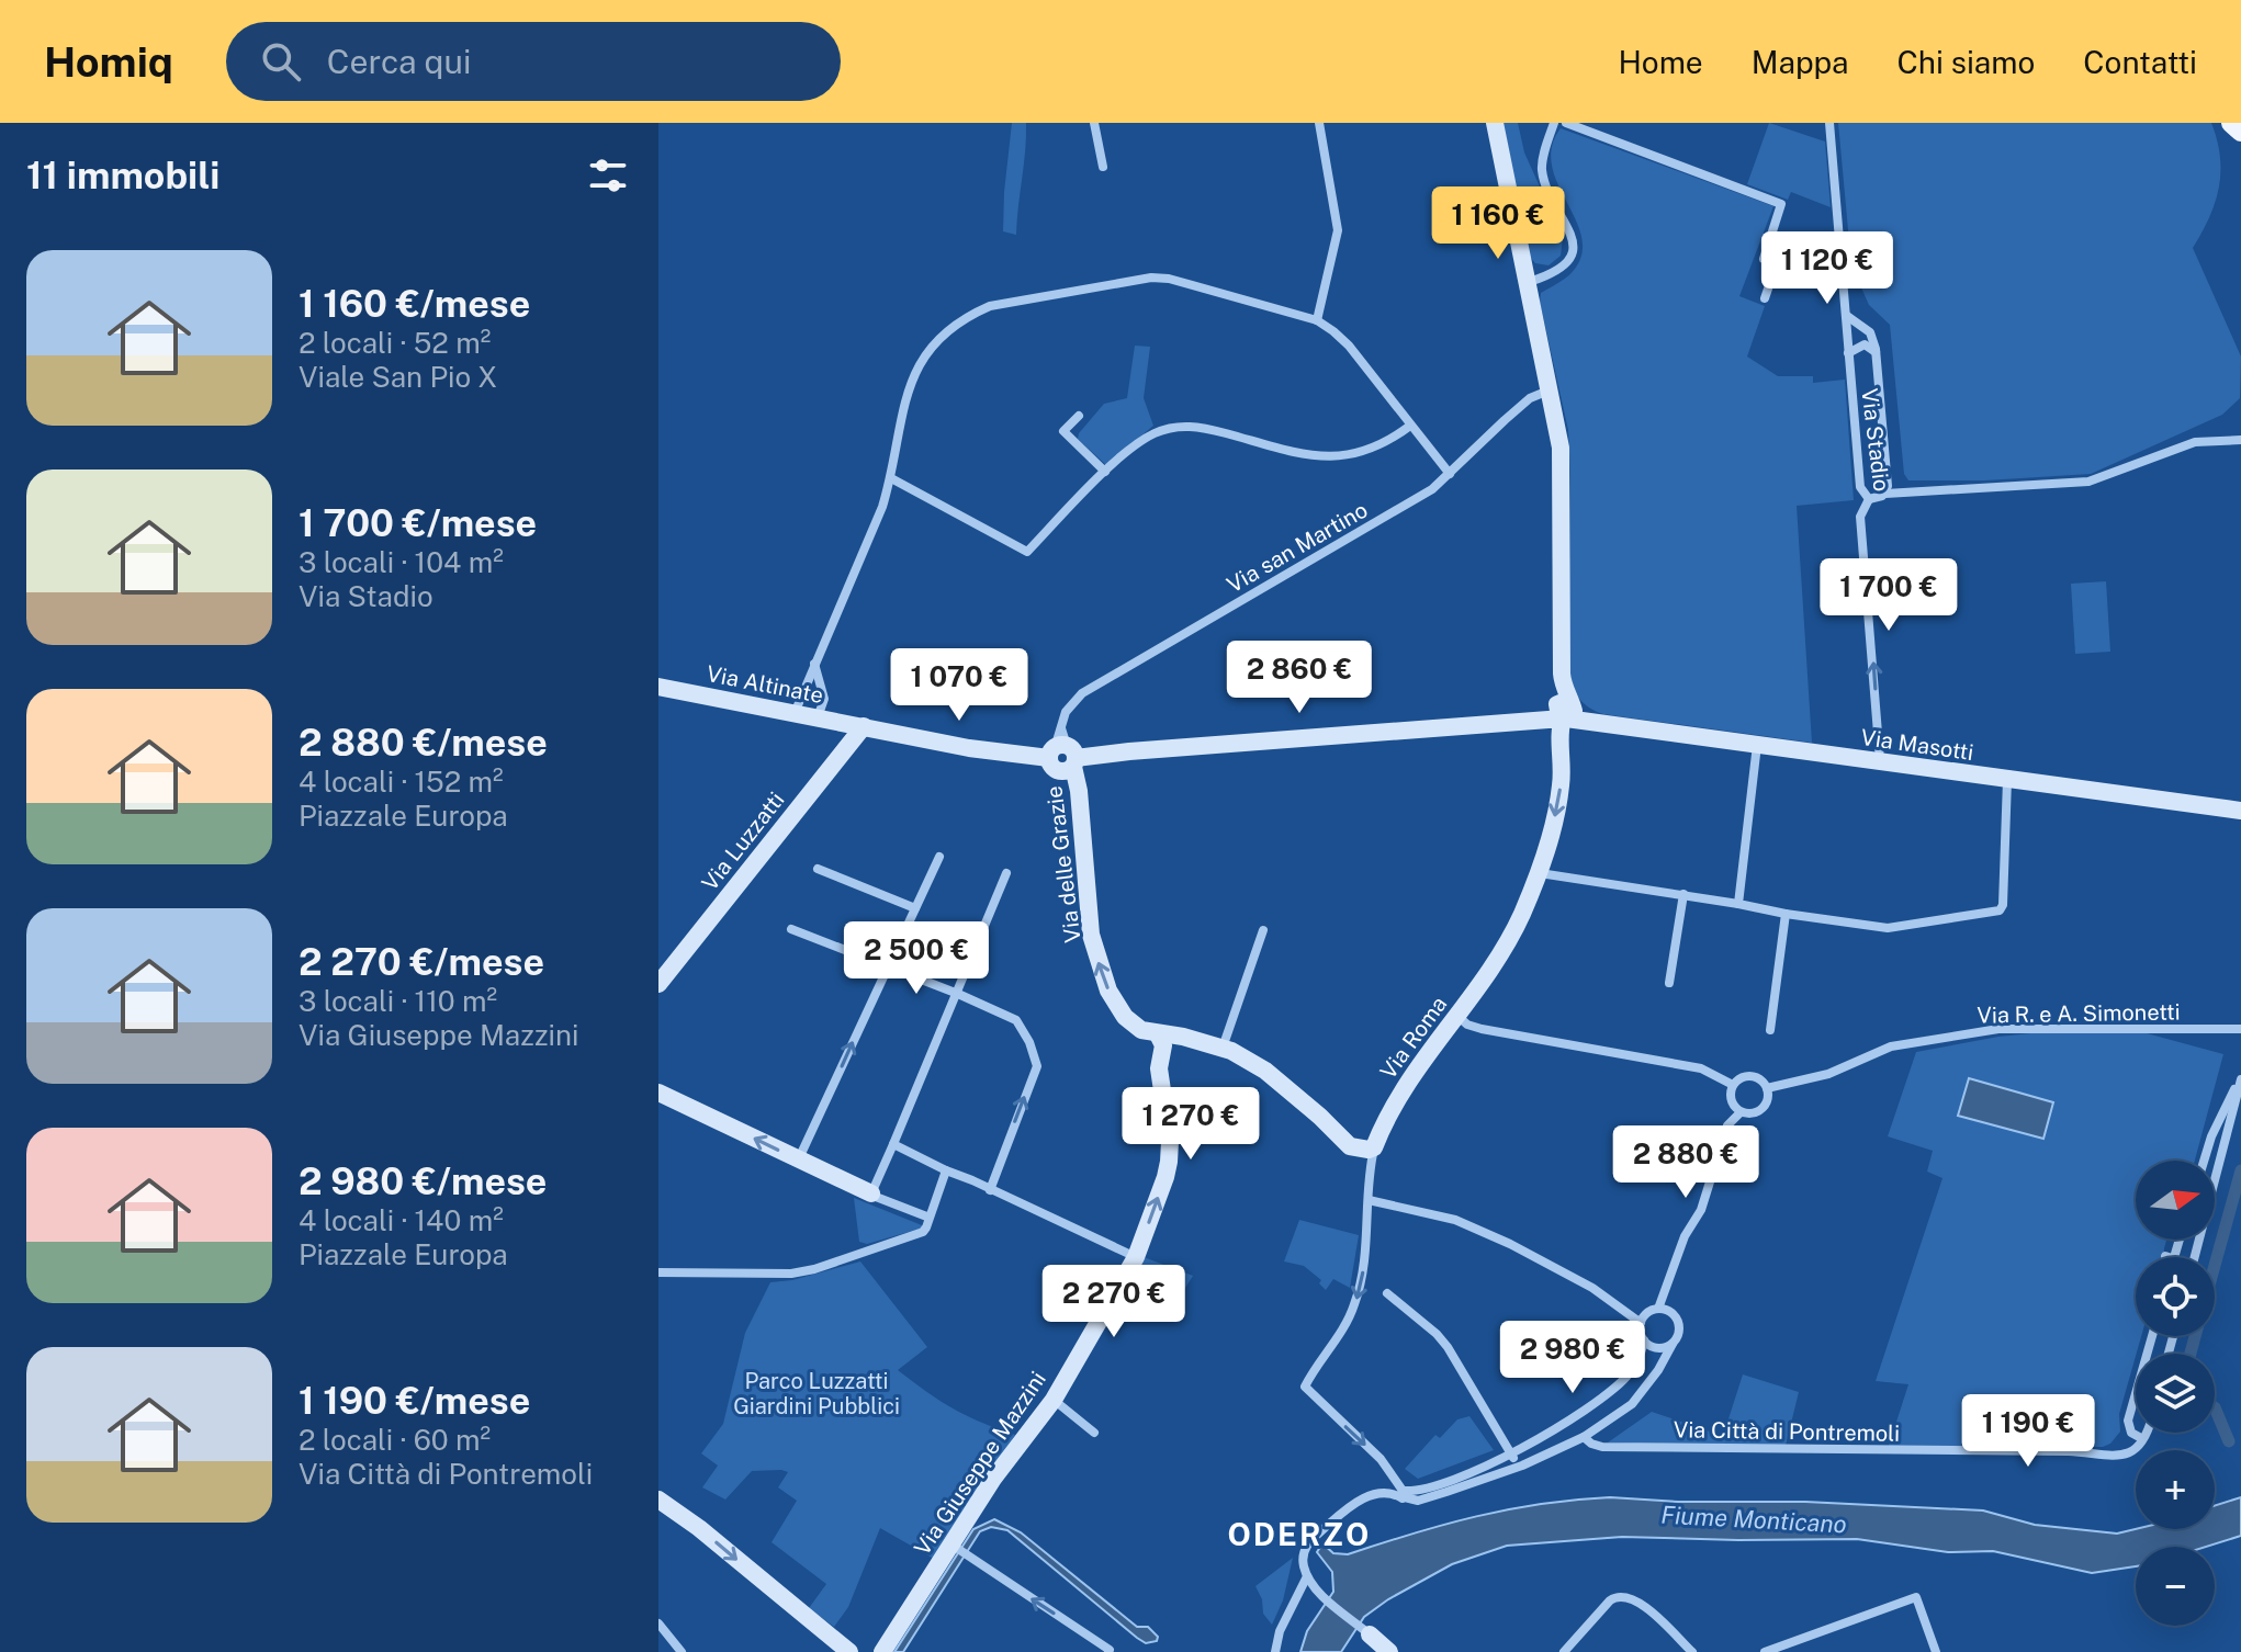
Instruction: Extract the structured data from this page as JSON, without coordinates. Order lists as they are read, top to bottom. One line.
{"streets":{"street":["Via Stadio","Via san Martino","Via Altinate","Via Masotti","Via Luzzatti","Via delle Grazie","Via R. e A. Simonetti","Via Roma","Via Città di Pontremoli","Via Giuseppe Mazzini"]},"crossings":[["Via Stadio","Via Masotti"],["Via san Martino","Via Masotti"],["Via san Martino","Via delle Grazie"],["Via san Martino","Via Roma"],["Via Altinate","Via Luzzatti"],["Via Altinate","Via delle Grazie"],["Via Masotti","Via delle Grazie"],["Via Masotti","Via Roma"],["Via Luzzatti","Via delle Grazie"],["Via delle Grazie","Via Giuseppe Mazzini"]],"one_way":["Via Stadio","Via delle Grazie"],"districts":["ODERZO"],"water":["Fiume Monticano"],"parks":["Parco Luzzatti Giardini Pubblici"],"north":"right","page":{"header":"Homiq","search":"Cerca qui","nav":["Home","Mappa","Chi siamo","Contatti"],"heading":"11 immobili","price":["1 160 €","1 120 €","1 700 €","2 860 €","1 070 €","2 500 €","1 270 €","2 880 €","2 270 €","2 980 €","1 190 €"],"list":[{"name":"1 160 €/mese","note":"2 locali · 52 m² · Viale San Pio X"},{"name":"1 700 €/mese","note":"3 locali · 104 m² · Via Stadio"},{"name":"2 880 €/mese","note":"4 locali · 152 m² · Piazzale Europa"},{"name":"2 270 €/mese","note":"3 locali · 110 m² · Via Giuseppe Mazzini"},{"name":"2 980 €/mese","note":"4 locali · 140 m² · Piazzale Europa"},{"name":"1 190 €/mese","note":"2 locali · 60 m² · Via Città di Pontremoli"}],"map_buttons":["+","−"]}}
